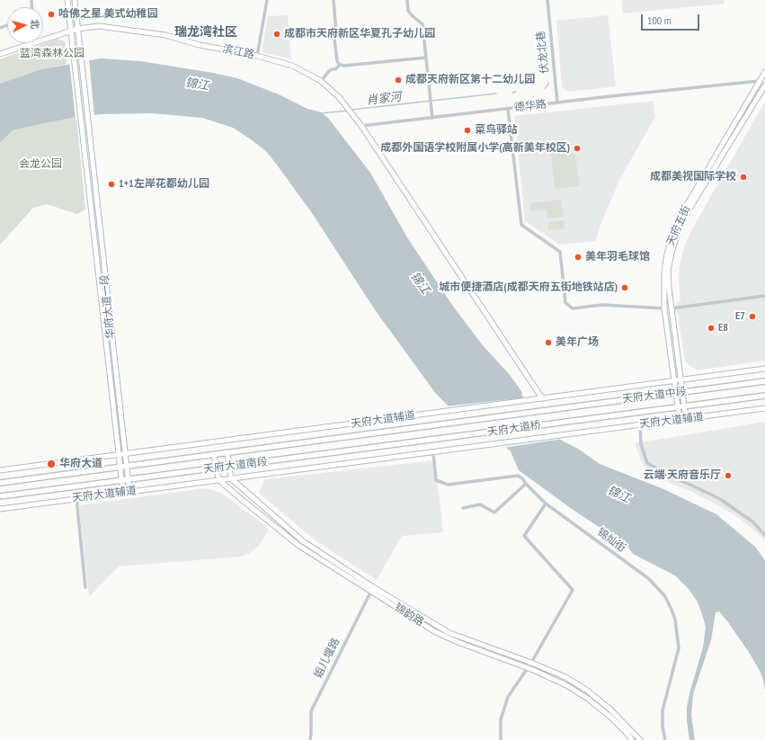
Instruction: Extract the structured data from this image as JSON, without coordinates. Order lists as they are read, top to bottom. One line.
{"streets":{"main road":["天府大道中段","天府大道桥","天府大道南段"],"street":["滨江路","伏龙北巷","德华路","天府五街","华府大道一段","天府大道辅道","锦灿街","锦韵路","姐儿堰路"]},"crossings":[["滨江路","华府大道一段"],["伏龙北巷","德华路"],["德华路","天府五街"],["天府五街","天府大道中段"],["天府五街","天府大道辅道"],["华府大道一段","天府大道辅道"],["华府大道一段","天府大道南段"],["天府大道中段","天府大道桥"],["天府大道中段","天府大道南段"],["天府大道辅道","锦灿街"],["天府大道辅道","锦韵路"],["天府大道桥","天府大道南段"],["锦韵路","姐儿堰路"]],"districts":["瑞龙湾社区"],"water":["锦江","肖家河"],"parks":["蓝湾森林公园","会龙公园"],"places":["哈佛之星.美式幼稚园","成都市天府新区华夏孔子幼儿园","成都天府新区第十二幼儿园","菜鸟驿站","成都外国语学校附属小学(高新美年校区)","成都美视国际学校","1+1左岸花都幼儿园","美年羽毛球馆","城市便捷酒店(成都天府五街地铁站店)","E7","E8","美年广场","华府大道","云端·天府音乐厅"],"scale_bar":"100 m","north":"right"}
